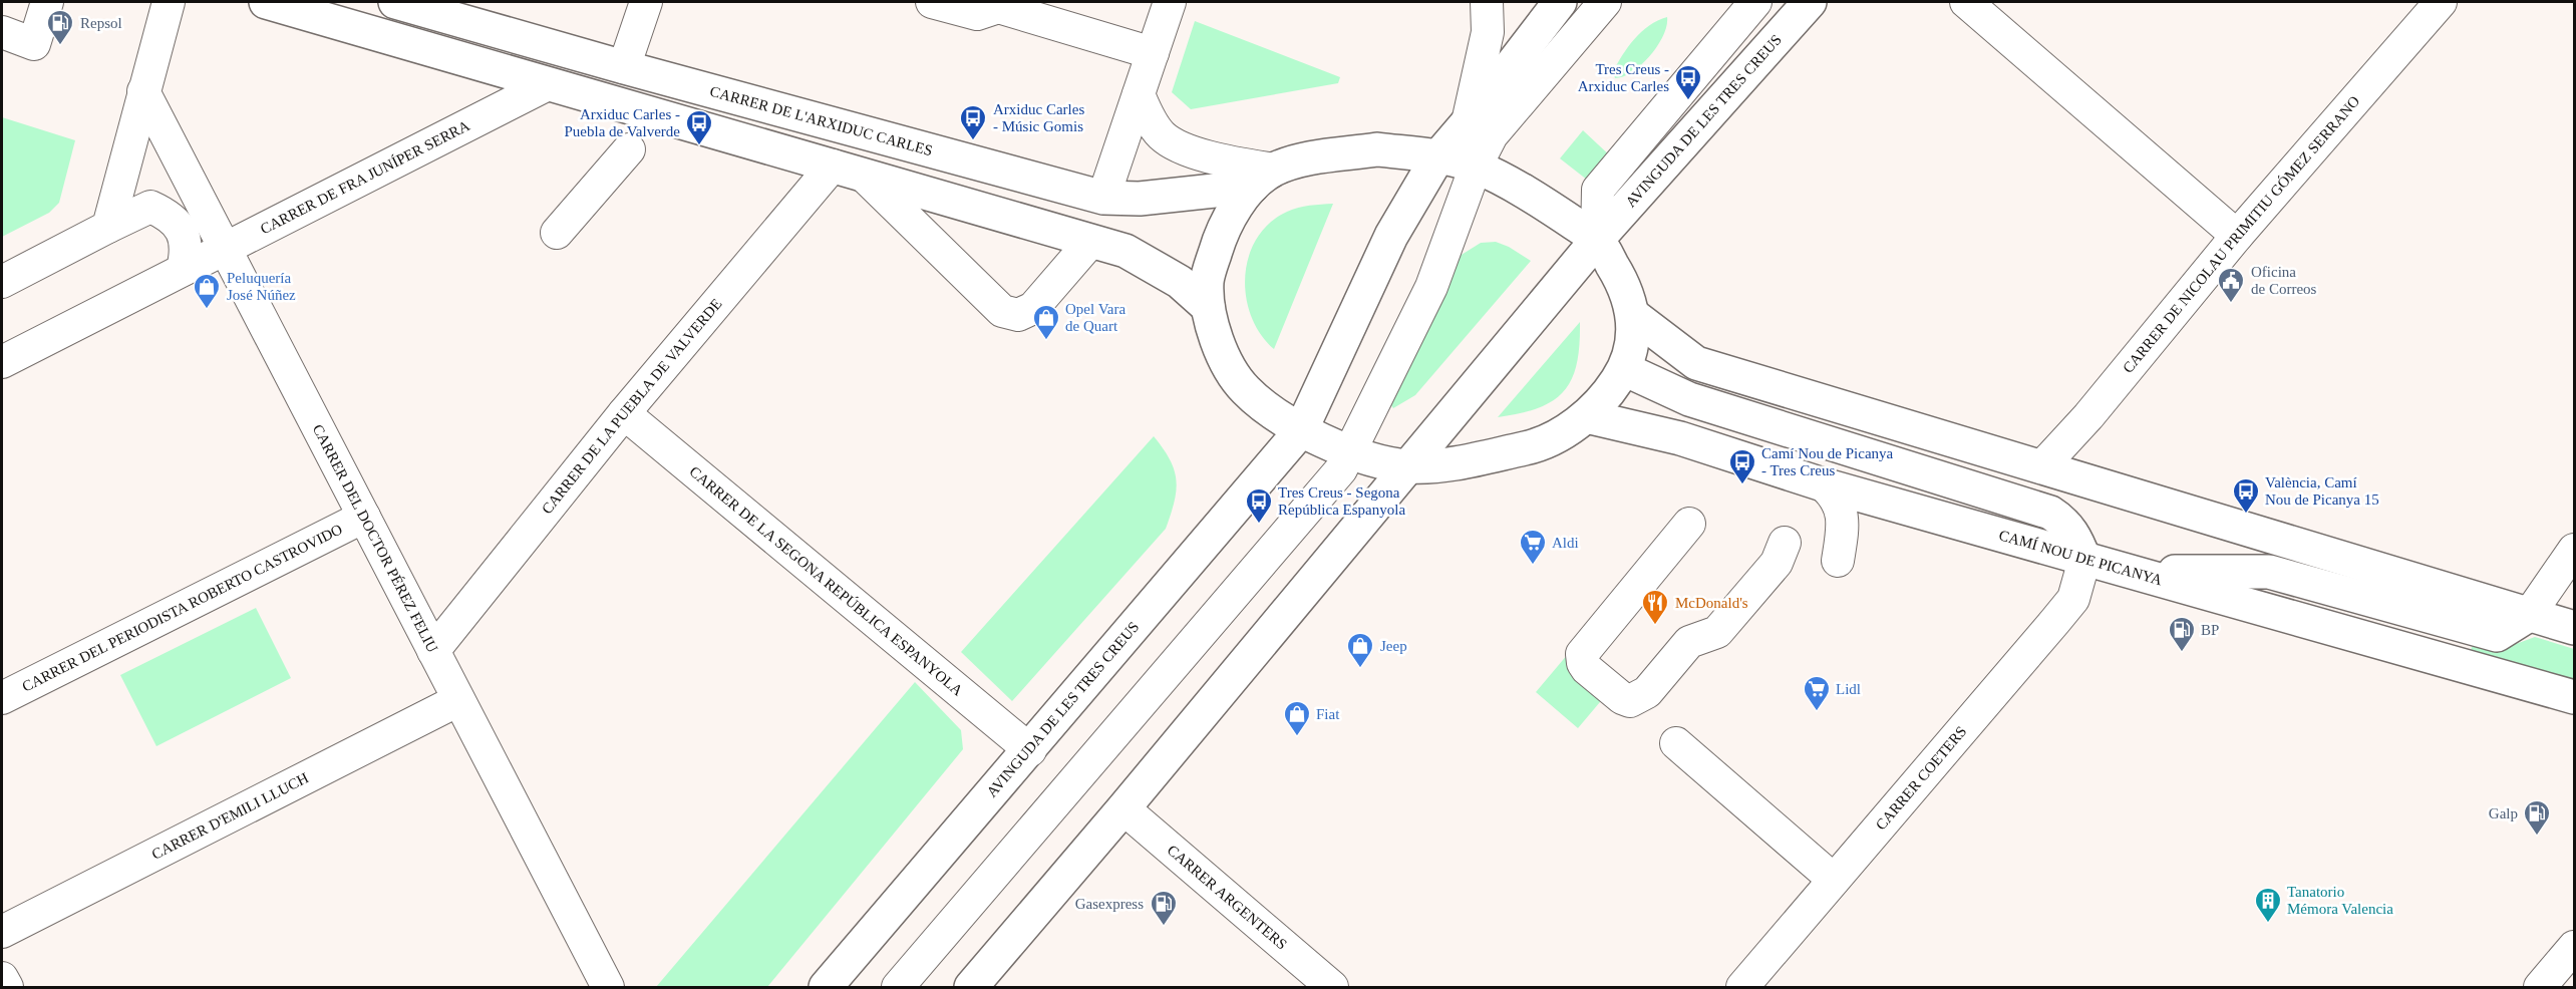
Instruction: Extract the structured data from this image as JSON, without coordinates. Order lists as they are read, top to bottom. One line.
{"streets":{"main road":["CARRER DE L'ARXIDUC CARLES","AVINGUDA DE LES TRES CREUS","CAMÍ NOU DE PICANYA"],"street":["CARRER DE FRA JUNÍPER SERRA","CARRER DE NICOLAU PRIMITIU GÓMEZ SERRANO","CARRER DE LA PUEBLA DE VALVERDE","CARRER DEL DOCTOR PÉREZ FELIU","CARRER DE LA SEGONA REPÚBLICA ESPANYOLA","CARRER DEL PERIODISTA ROBERTO CASTROVIDO","CARRER COETERS","CARRER D'EMILI LLUCH","CARRER ARGENTERS"]},"crossings":[["AVINGUDA DE LES TRES CREUS","CARRER DE LA SEGONA REPÚBLICA ESPANYOLA"],["AVINGUDA DE LES TRES CREUS","CARRER ARGENTERS"],["CARRER DE FRA JUNÍPER SERRA","CARRER DEL DOCTOR PÉREZ FELIU"],["CARRER DE LA PUEBLA DE VALVERDE","CARRER DEL DOCTOR PÉREZ FELIU"],["CARRER DE LA PUEBLA DE VALVERDE","CARRER DE LA SEGONA REPÚBLICA ESPANYOLA"],["CARRER DEL DOCTOR PÉREZ FELIU","CARRER DEL PERIODISTA ROBERTO CASTROVIDO"],["CARRER DEL DOCTOR PÉREZ FELIU","CARRER D'EMILI LLUCH"],["CAMÍ NOU DE PICANYA","CARRER COETERS"]],"places":{"fuel station":["Repsol","BP","Galp","Gasexpress"],"bus stop":["Tres Creus - Arxiduc Carles","Arxiduc Carles - Músic Gomis","Arxiduc Carles - Puebla de Valverde","Camí Nou de Picanya - Tres Creus","València, Camí Nou de Picanya 15","Tres Creus - Segona República Espanyola"],"public building":["Oficina de Correos"],"shop":["Peluquería José Núñez","Opel Vara de Quart","Jeep","Fiat"],"supermarket":["Aldi","Lidl"],"restaurant":["McDonald's"],"building":["Tanatorio Mémora Valencia"]}}
